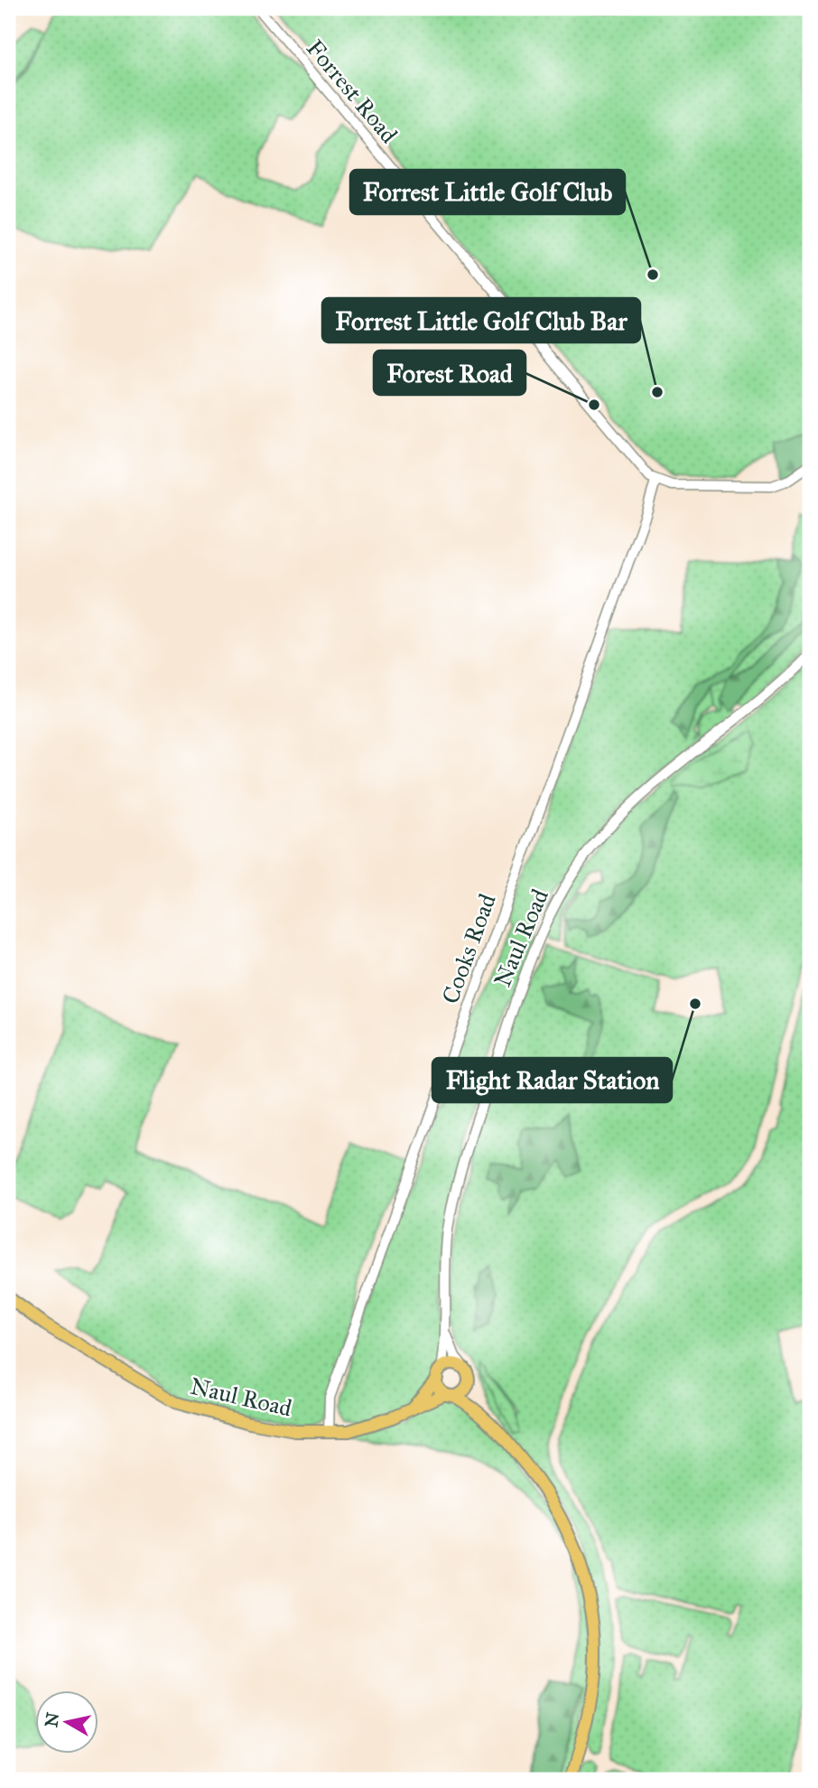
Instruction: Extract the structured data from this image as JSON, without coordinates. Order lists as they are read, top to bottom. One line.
{"streets":{"main road":["Naul Road"],"street":["Forrest Road","Cooks Road"]},"crossings":[["Forrest Road","Cooks Road"],["Naul Road","Cooks Road"]],"places":["Forrest Little Golf Club","Forrest Little Golf Club Bar","Forest Road","Flight Radar Station"],"north":"left"}
